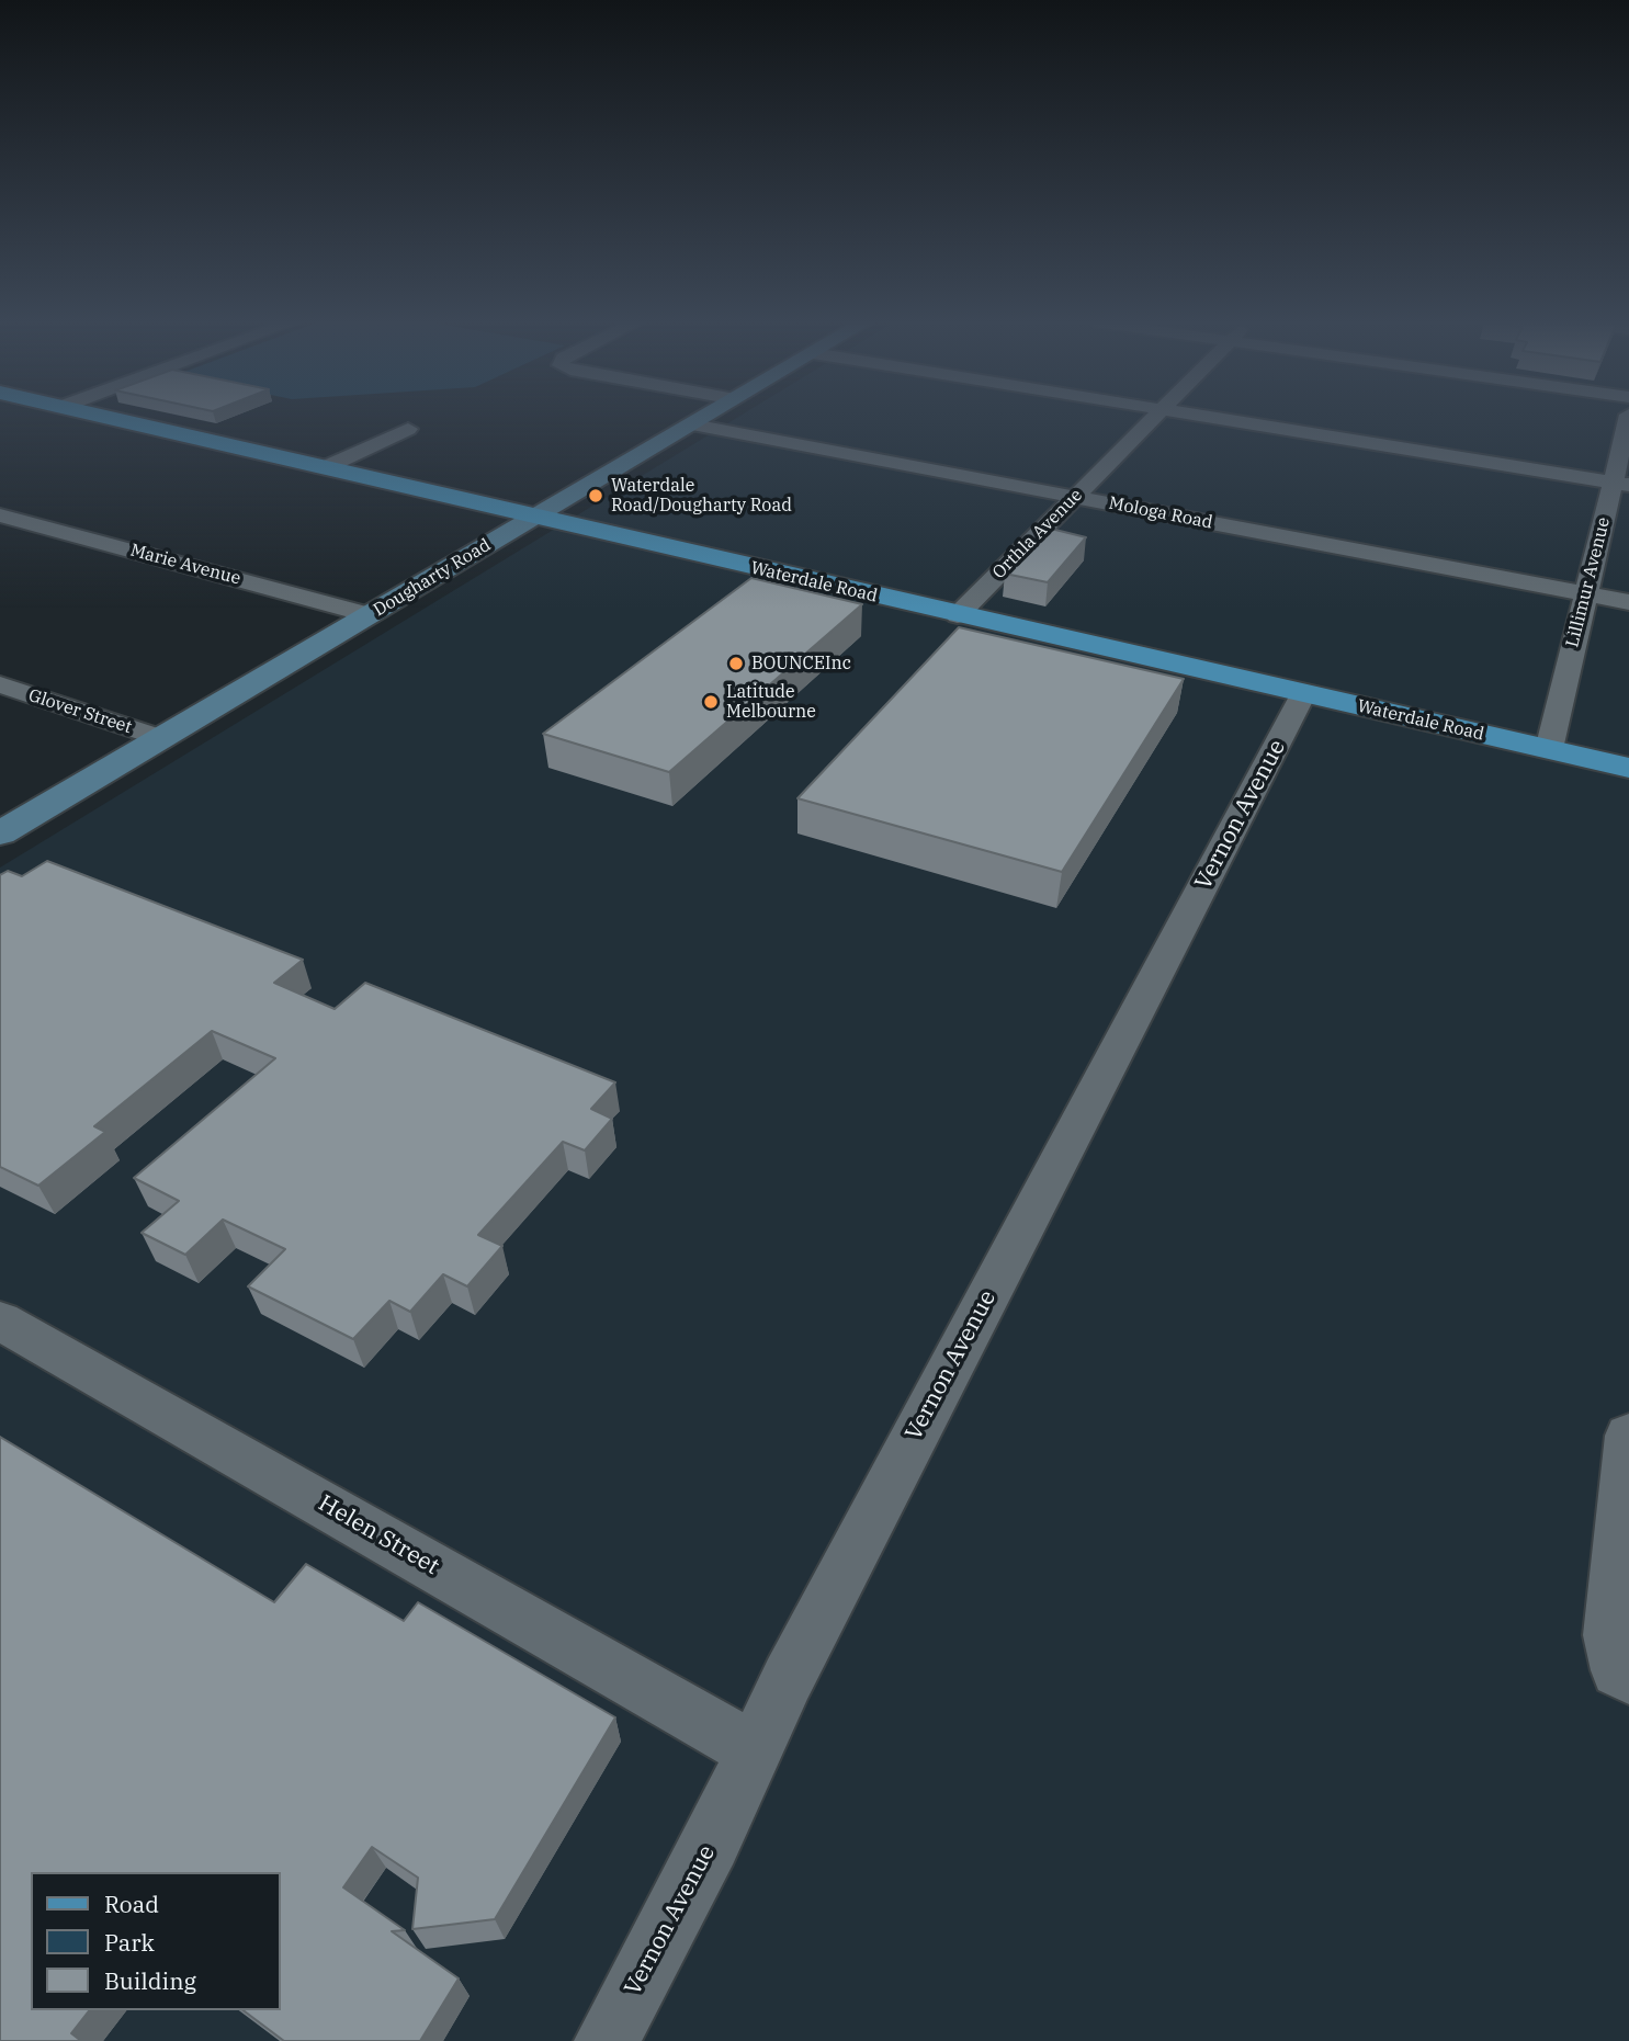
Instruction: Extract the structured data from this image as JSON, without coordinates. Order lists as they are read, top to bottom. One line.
{"streets":{"main road":["Waterdale Road"],"street":["Mologa Road","Orthla Avenue","Marie Avenue","Dougharty Road","Lillimur Avenue","Glover Street","Vernon Avenue","Helen Street"]},"crossings":[["Mologa Road","Orthla Avenue"],["Mologa Road","Dougharty Road"],["Mologa Road","Lillimur Avenue"],["Orthla Avenue","Waterdale Road"],["Marie Avenue","Dougharty Road"],["Dougharty Road","Waterdale Road"],["Dougharty Road","Glover Street"],["Waterdale Road","Lillimur Avenue"],["Waterdale Road","Vernon Avenue"],["Vernon Avenue","Helen Street"]],"places":["Waterdale Road/Dougharty Road","BOUNCEInc","Latitude Melbourne"],"legend":["Road","Park","Building"]}
